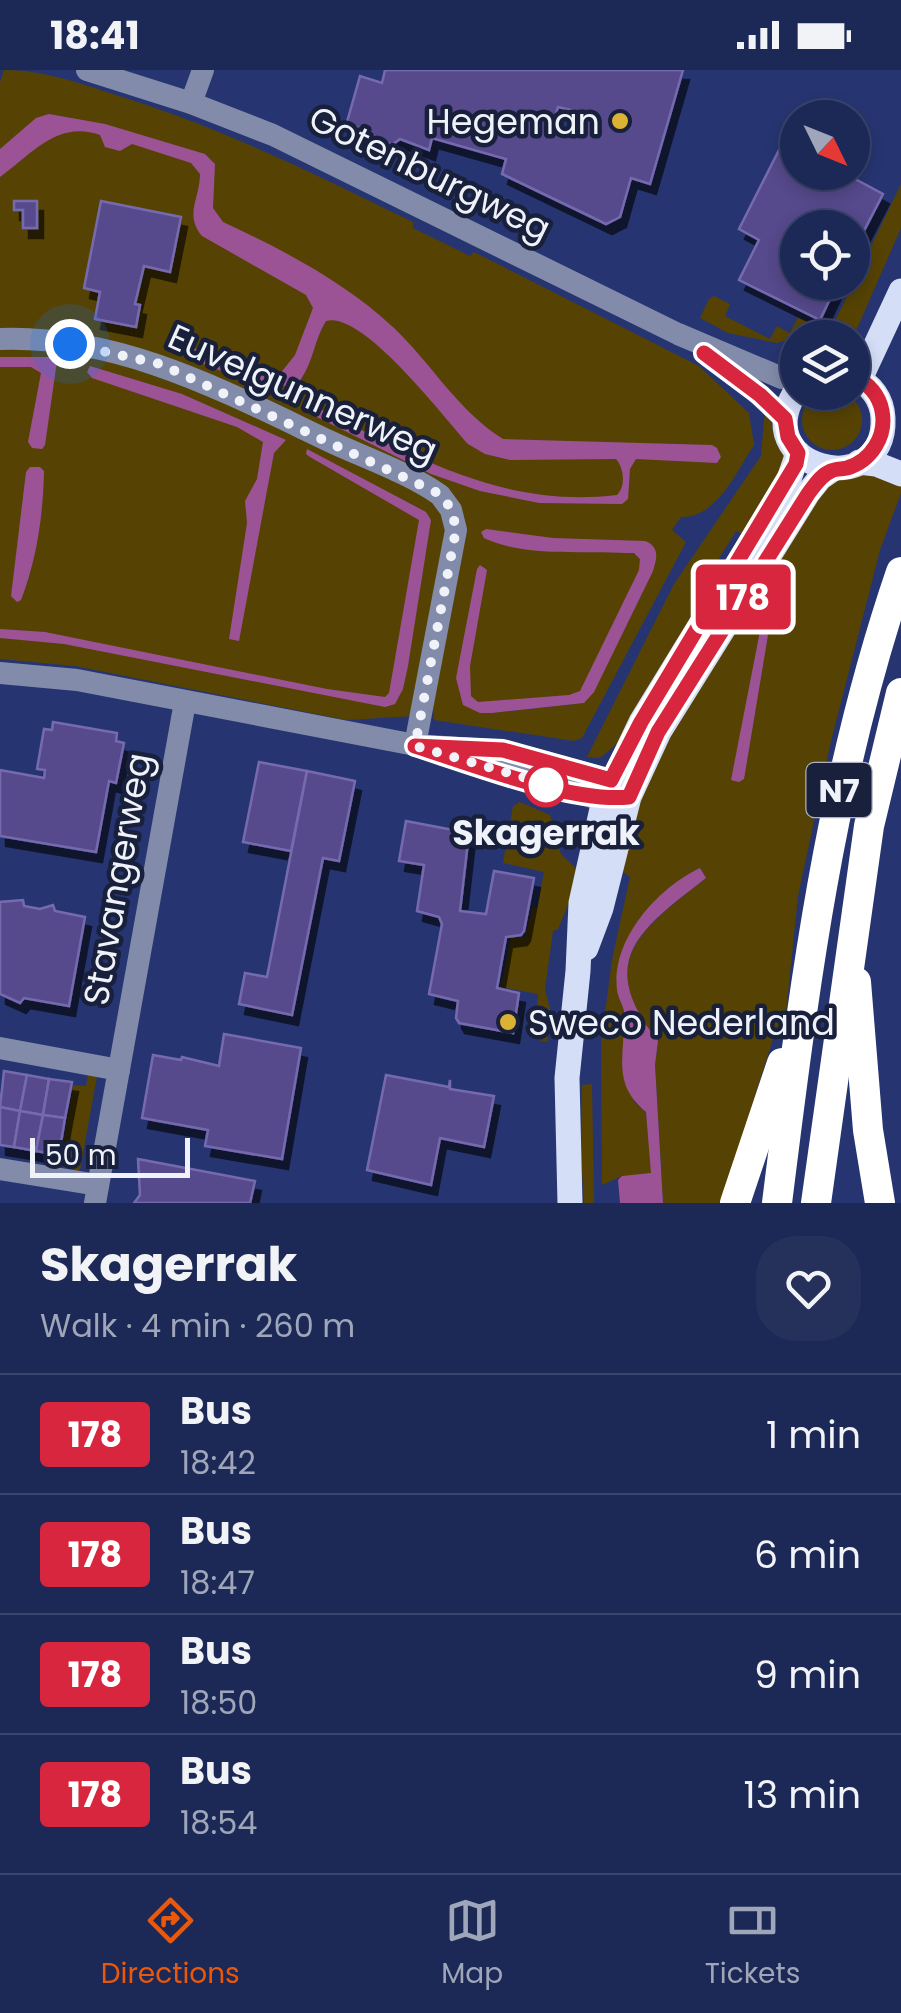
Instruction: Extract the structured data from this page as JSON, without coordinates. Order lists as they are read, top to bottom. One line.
{"streets":{"highway":["N7"],"street":["Gotenburgweg","Euvelgunnerweg","Stavangerweg"]},"places":["Hegeman","Skagerrak","Sweco Nederland"],"lines":["bus line 178"],"scale_bar":"50 m","north":"bottom right","page":{"status":"18:41","on_map":"178","scale":"50 m","heading":["Skagerrak","Walk · 4 min · 260 m"],"list":[{"mark":"178","name":"Bus","note":"18:42","value":"1 min"},{"mark":"178","name":"Bus","note":"18:47","value":"6 min"},{"mark":"178","name":"Bus","note":"18:50","value":"9 min"},{"mark":"178","name":"Bus","note":"18:54","value":"13 min"}],"tabs":["Directions","Map","Tickets"]}}
